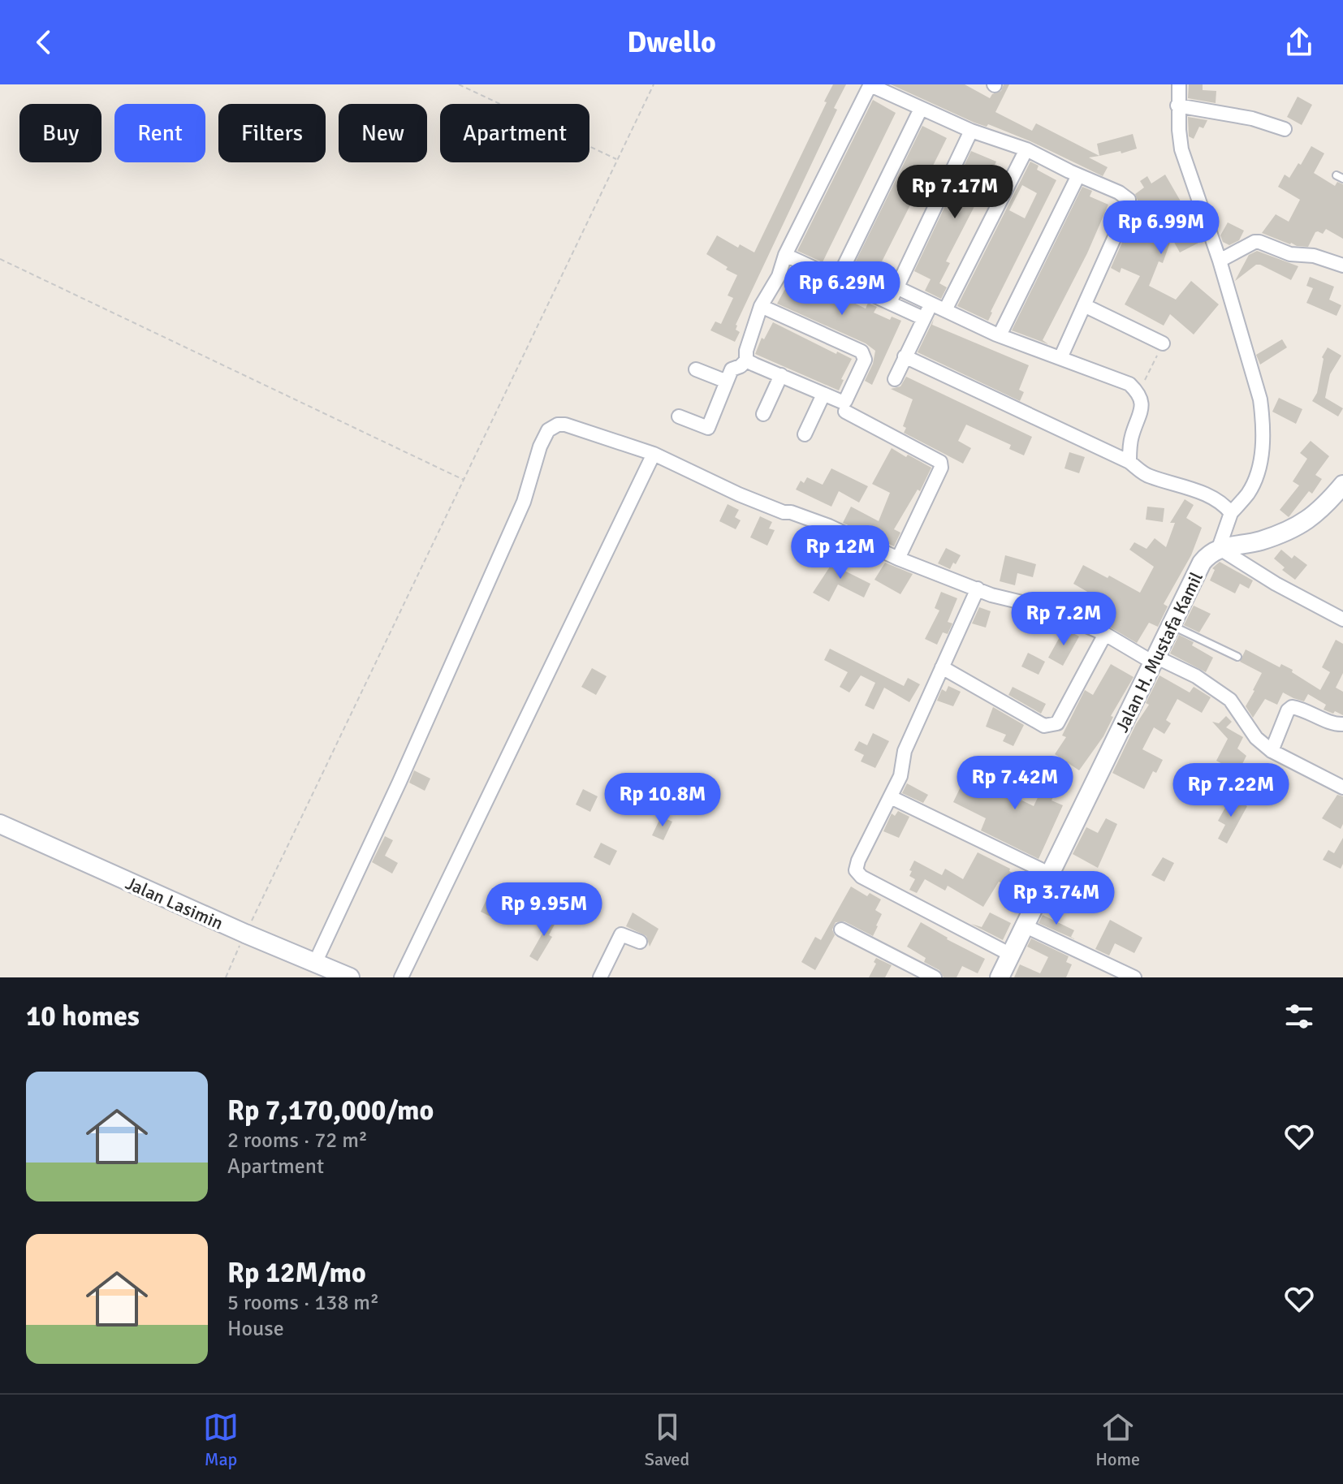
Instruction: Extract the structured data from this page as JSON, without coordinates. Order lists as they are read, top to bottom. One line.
{"streets":{"street":["Jalan H. Mustafa Kamil","Jalan Lasimin"]},"page":{"header":"Dwello","chip":["Buy","Rent","Filters","New","Apartment"],"price":["Rp 7.17M","Rp 6.99M","Rp 6.29M","Rp 12M","Rp 7.2M","Rp 7.42M","Rp 7.22M","Rp 10.8M","Rp 3.74M","Rp 9.95M"],"heading":"10 homes","list":[{"name":"Rp 7,170,000/mo","note":"2 rooms · 72 m² · Apartment"},{"name":"Rp 12M/mo","note":"5 rooms · 138 m² · House"}],"tabs":["Map","Saved","Home"]}}
